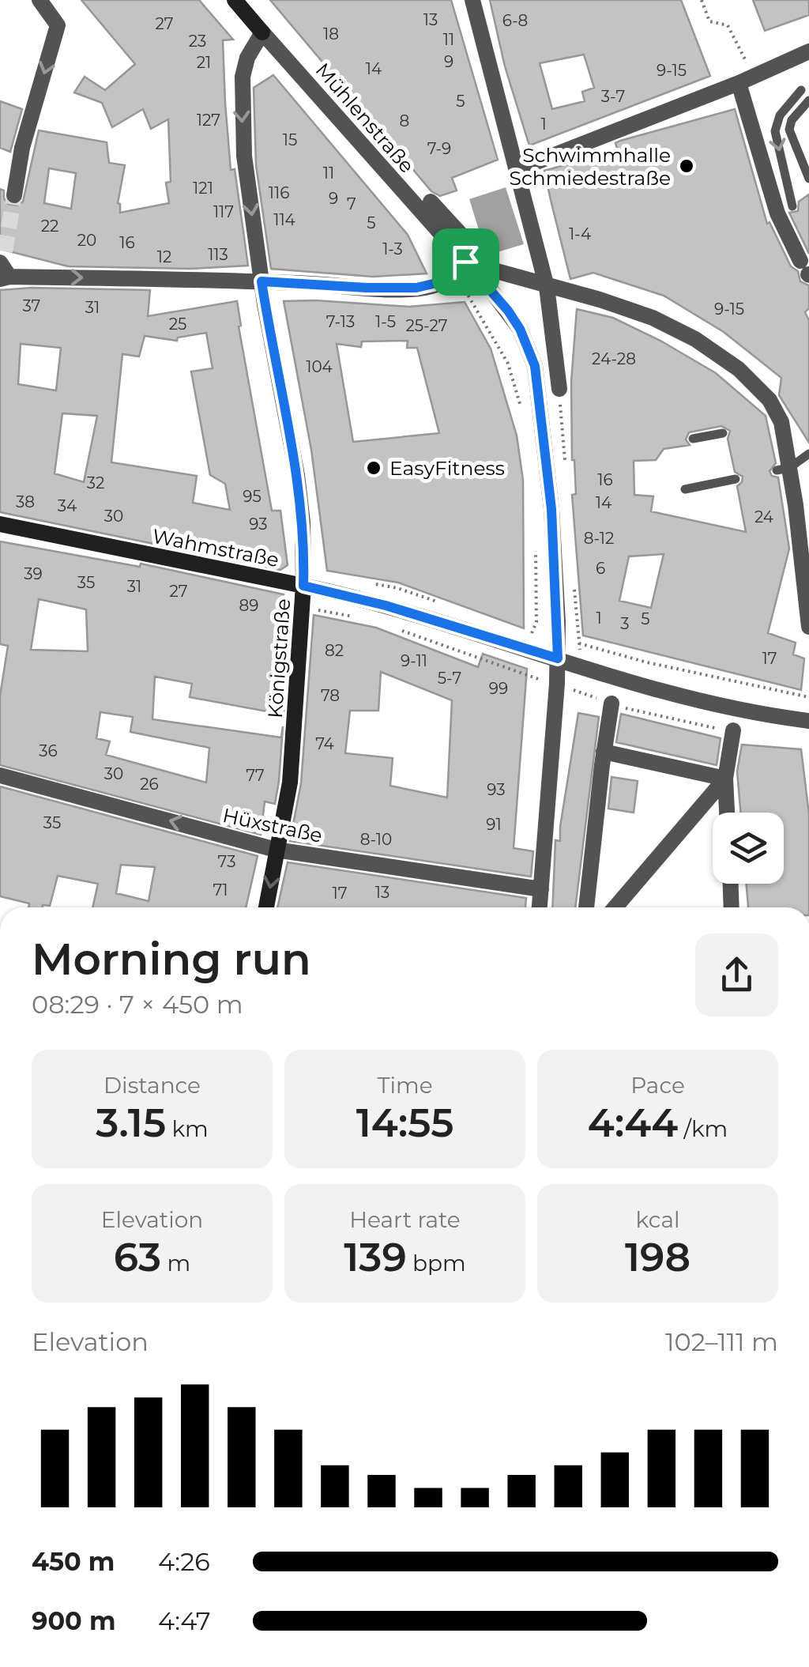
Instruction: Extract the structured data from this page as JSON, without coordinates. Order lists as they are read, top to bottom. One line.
{"streets":{"street":["Mühlenstraße","Wahmstraße","Königstraße","Hüxstraße"]},"crossings":[["Mühlenstraße","Wahmstraße"],["Mühlenstraße","Königstraße"],["Mühlenstraße","Hüxstraße"],["Wahmstraße","Königstraße"],["Königstraße","Hüxstraße"]],"one_way":["Hüxstraße"],"places":["Schwimmhalle Schmiedestraße","EasyFitness"],"house_numbers":["13","6-8","27","18","11","23","9","21","14","9-15","3-7","5","127","8","1","15","7-9","11","121","116","9","7","117","114","5","22","1-4","20","16","1-3","113","12","37","31","9-15","7-13","1-5","25","25-27","24-28","104","16","32","95","38","14","34","30","24","93","8-12","6","39","35","31","27","89","1","5","3","82","17","9-11","5-7","99","78","74","36","30","77","26","93","35","91","8-10","73","71","13","17"],"page":{"heading":["Morning run","08:29 · 7 × 450 m"],"stats":[["Distance","3.15 km"],["Time","14:55"],["Pace","4:44 /km"],["Elevation","63 m"],["Heart rate","139 bpm"],["kcal","198"]],"chart":["Elevation","102–111 m"],"list":[{"name":"450 m","note":"4:26"},{"name":"900 m","note":"4:47"}]}}
